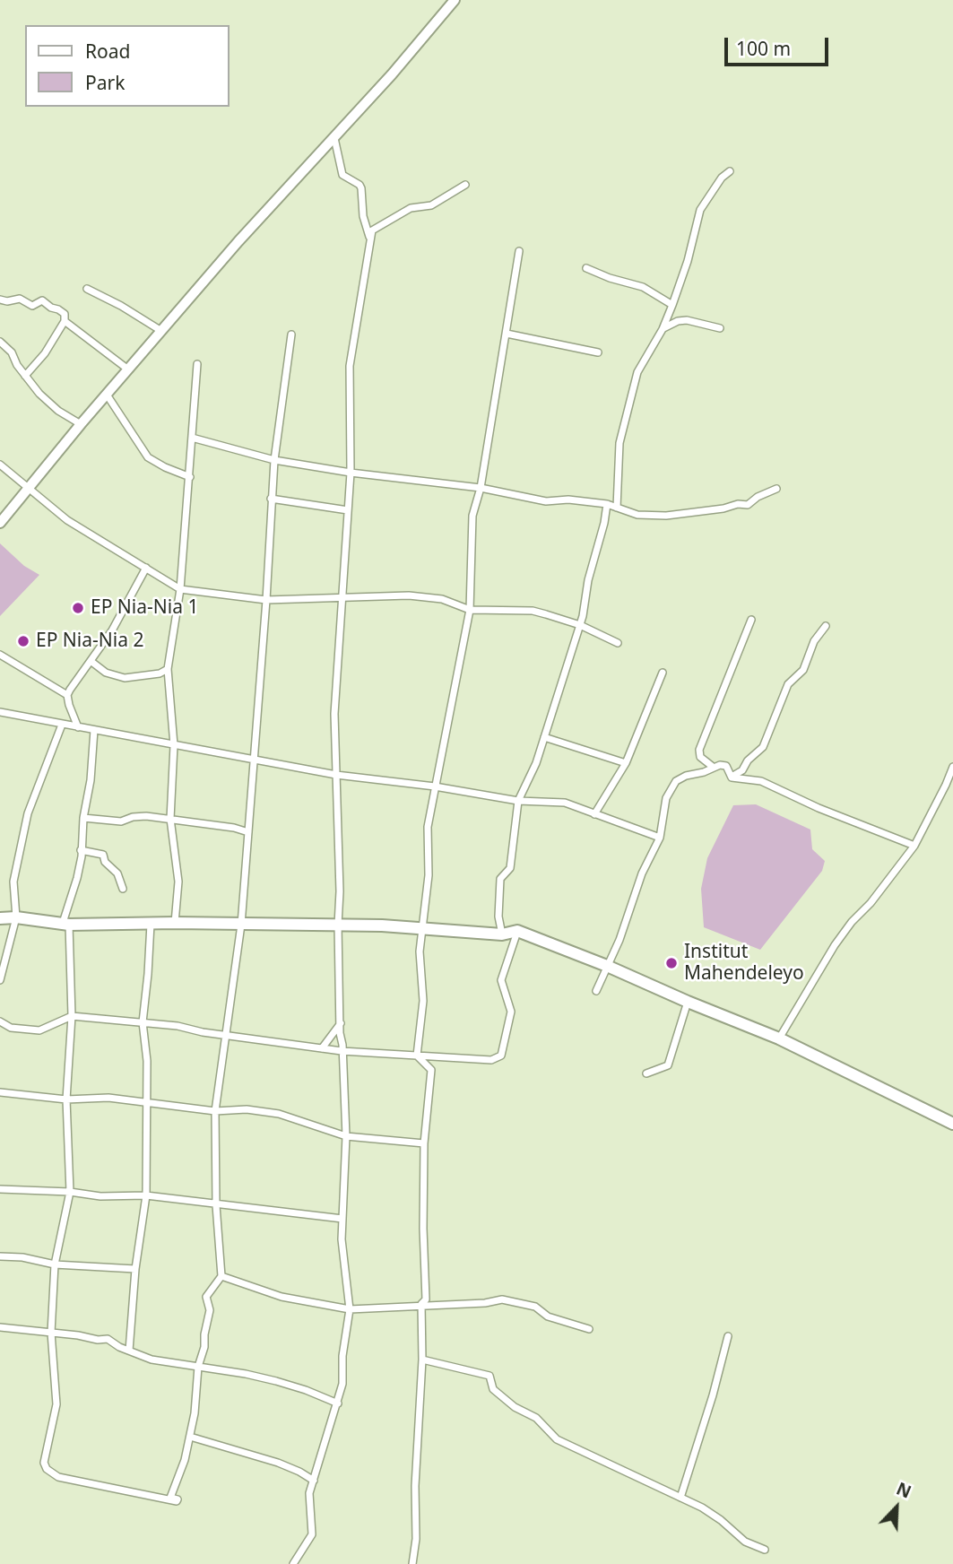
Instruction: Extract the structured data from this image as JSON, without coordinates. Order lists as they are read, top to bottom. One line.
{"places":["EP Nia-Nia 1","EP Nia-Nia 2","Institut Mahendeleyo"],"legend":["Road","Park"],"scale_bar":"100 m","north":"top right"}
